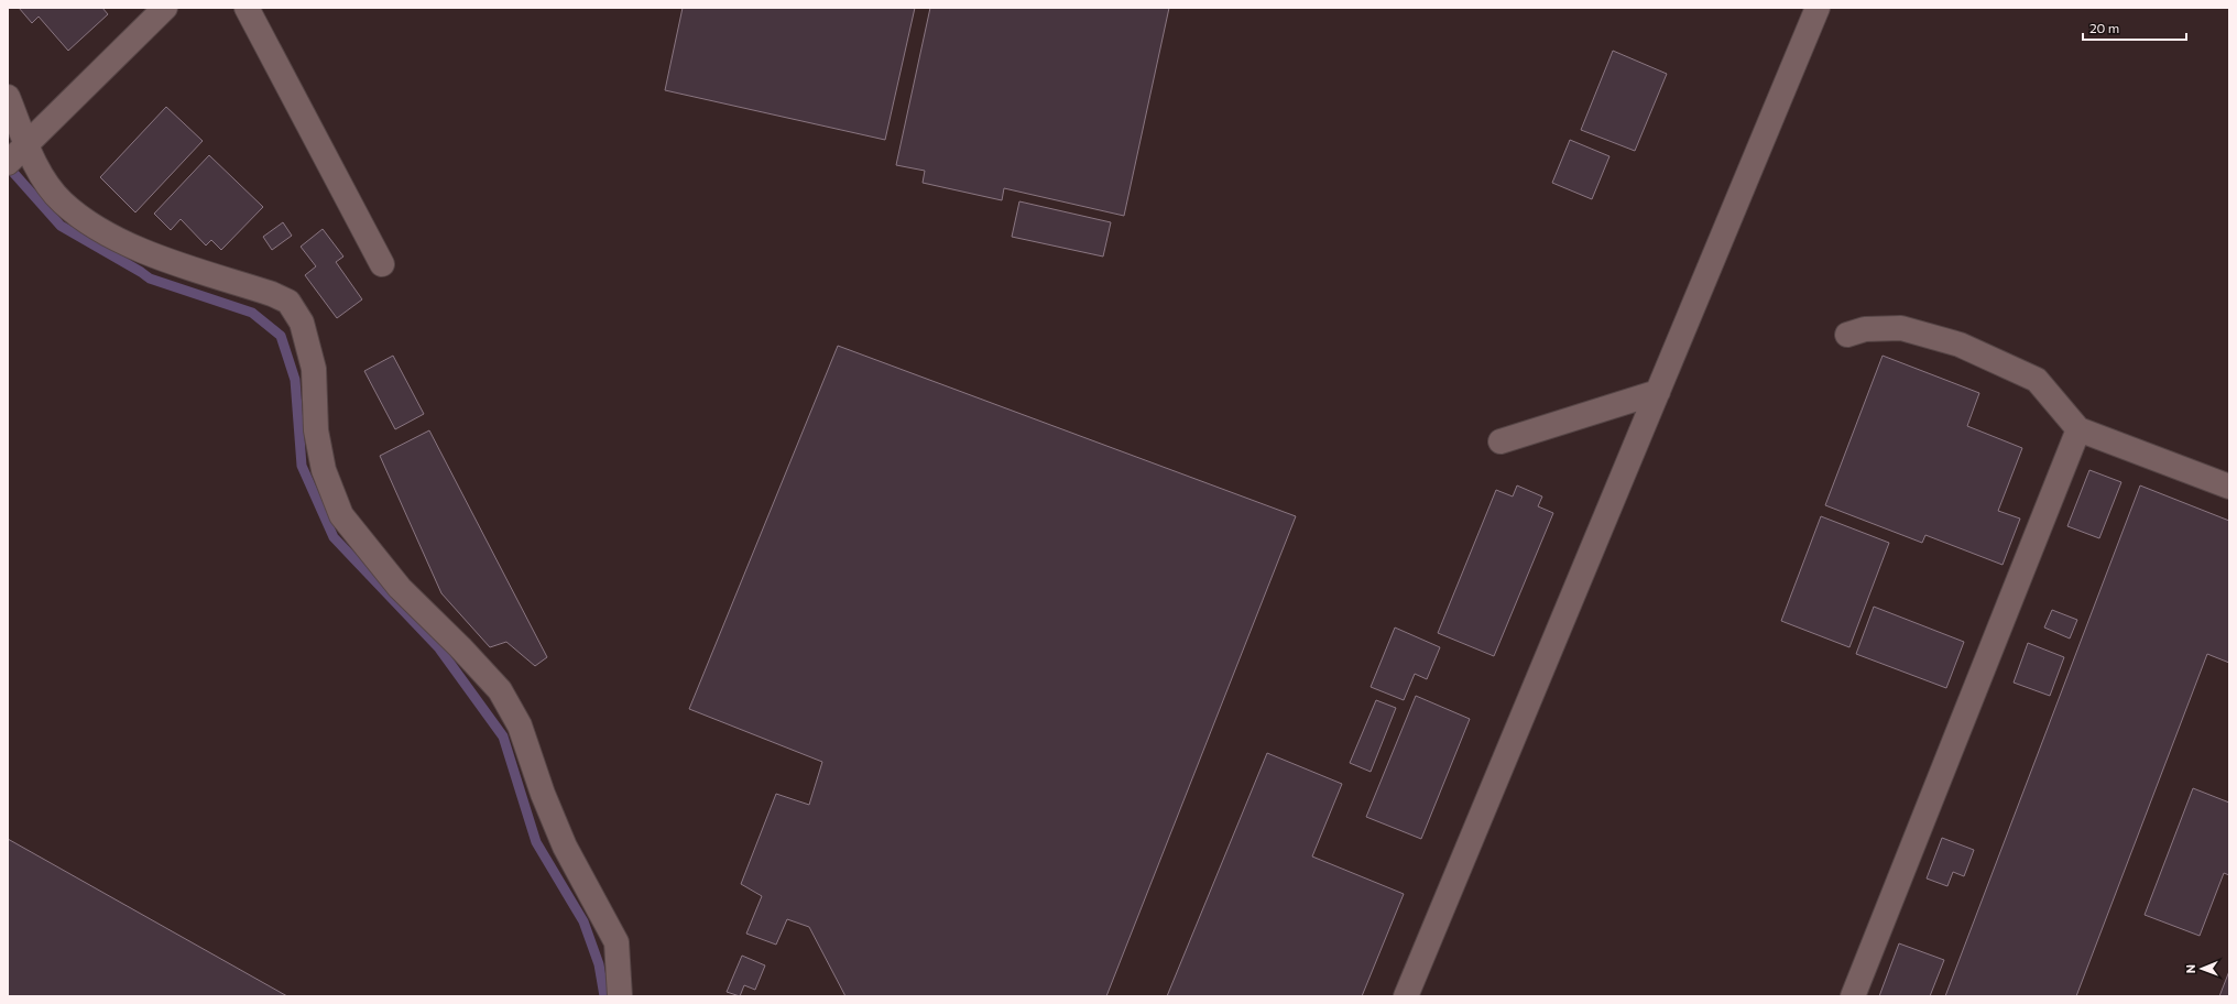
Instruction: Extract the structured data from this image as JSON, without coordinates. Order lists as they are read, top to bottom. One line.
{"scale_bar":"20 m","north":"left"}
